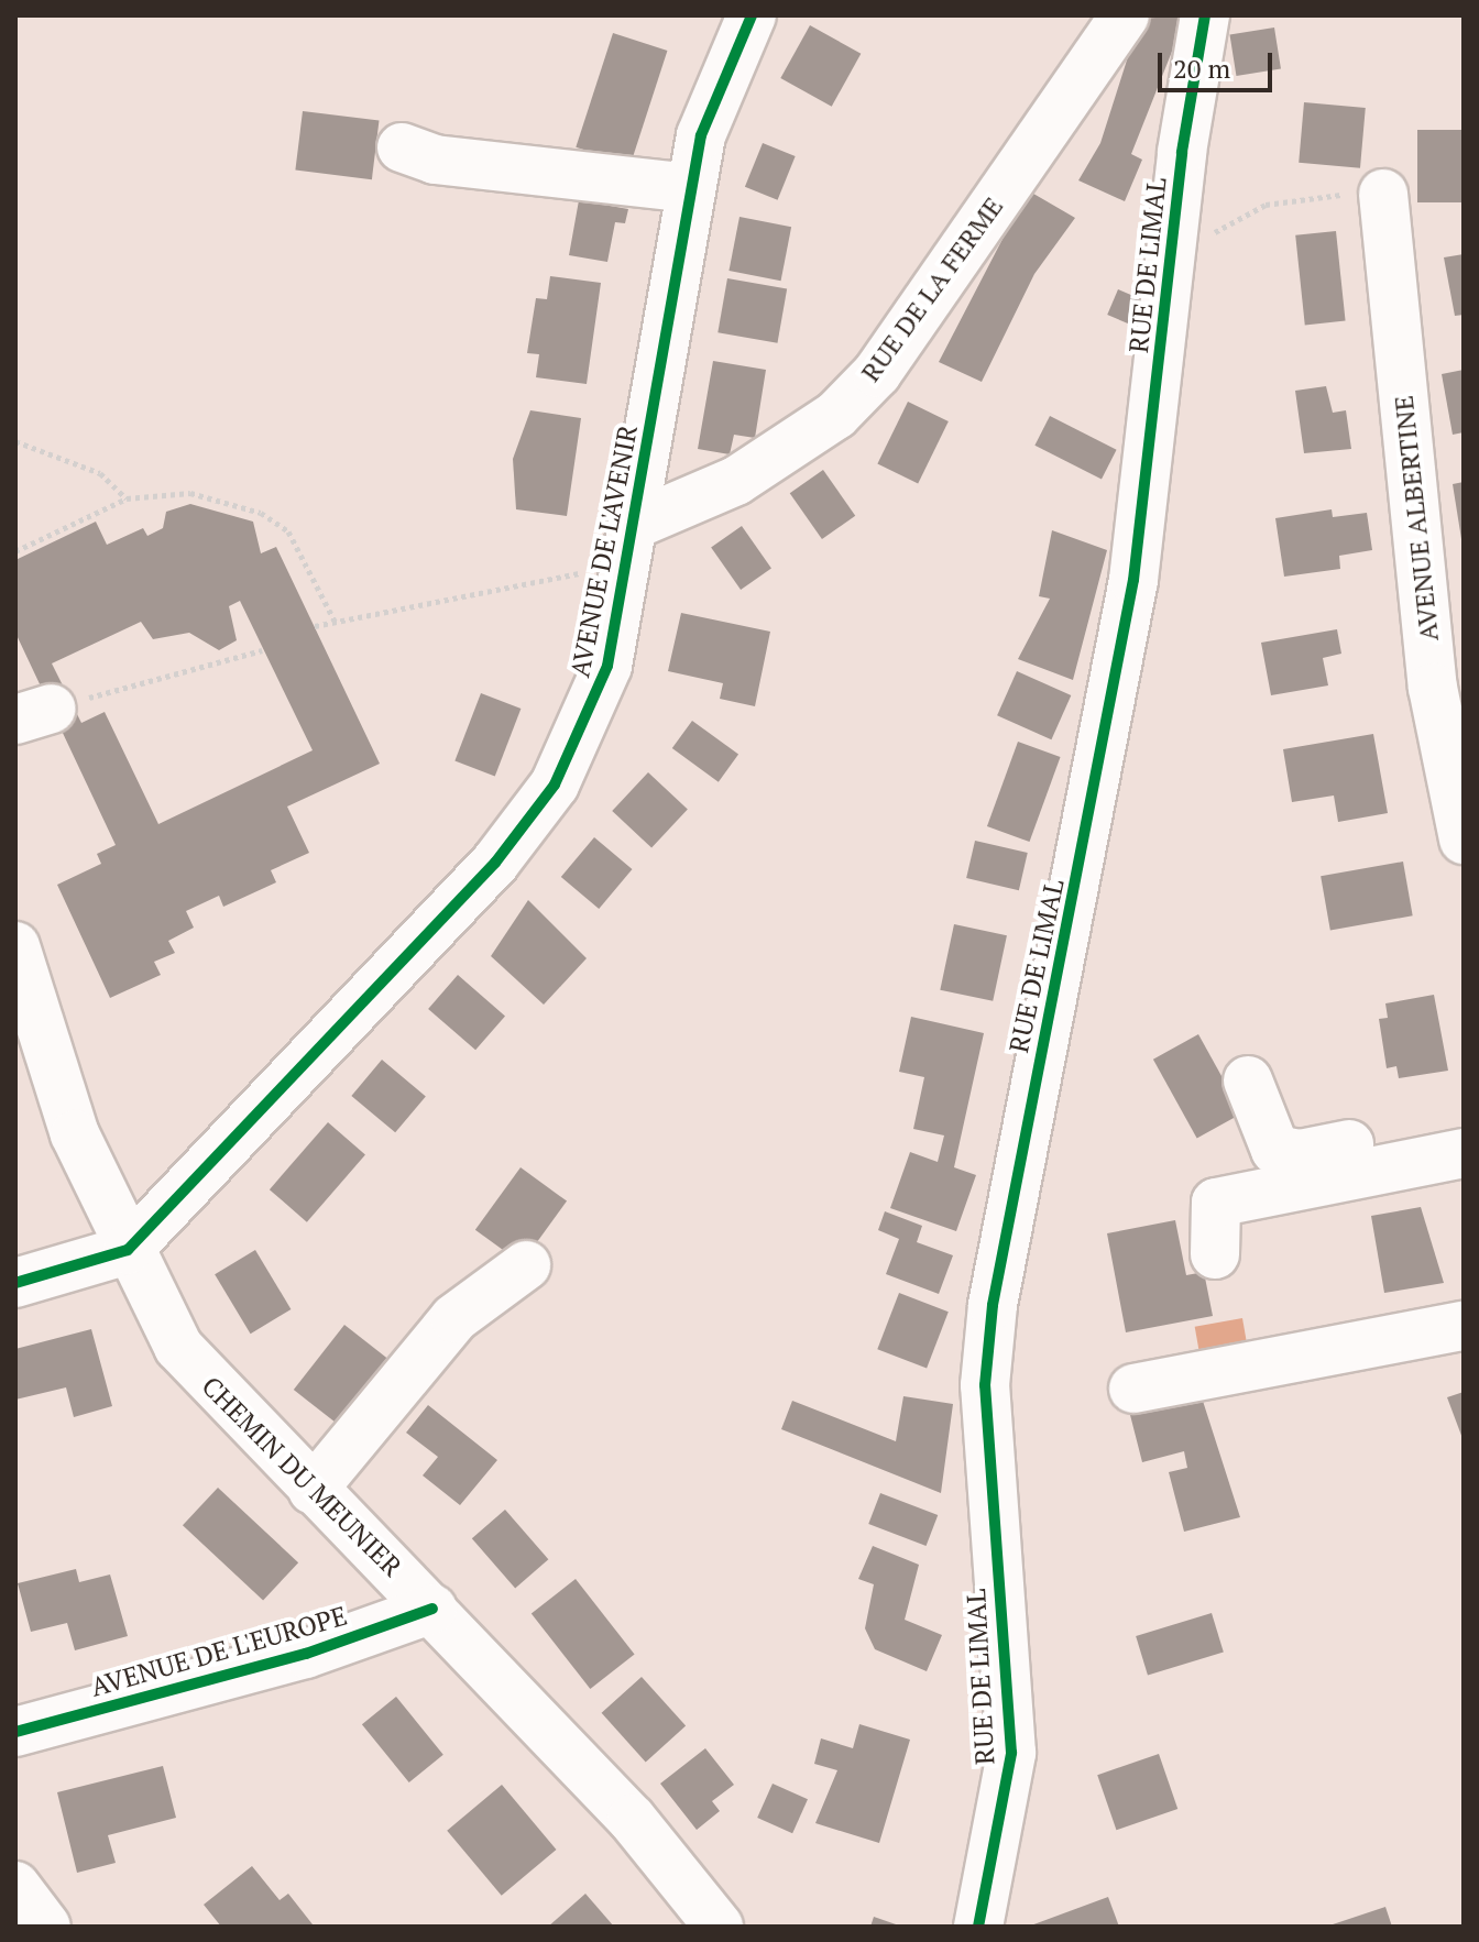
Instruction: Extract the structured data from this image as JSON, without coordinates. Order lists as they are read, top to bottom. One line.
{"streets":{"street":["RUE DE LIMAL","RUE DE LA FERME","AVENUE ALBERTINE","AVENUE DE L'AVENIR","CHEMIN DU MEUNIER","AVENUE DE L'EUROPE"]},"crossings":[["RUE DE LA FERME","AVENUE DE L'AVENIR"],["AVENUE DE L'AVENIR","CHEMIN DU MEUNIER"],["CHEMIN DU MEUNIER","AVENUE DE L'EUROPE"]],"scale_bar":"20 m"}
